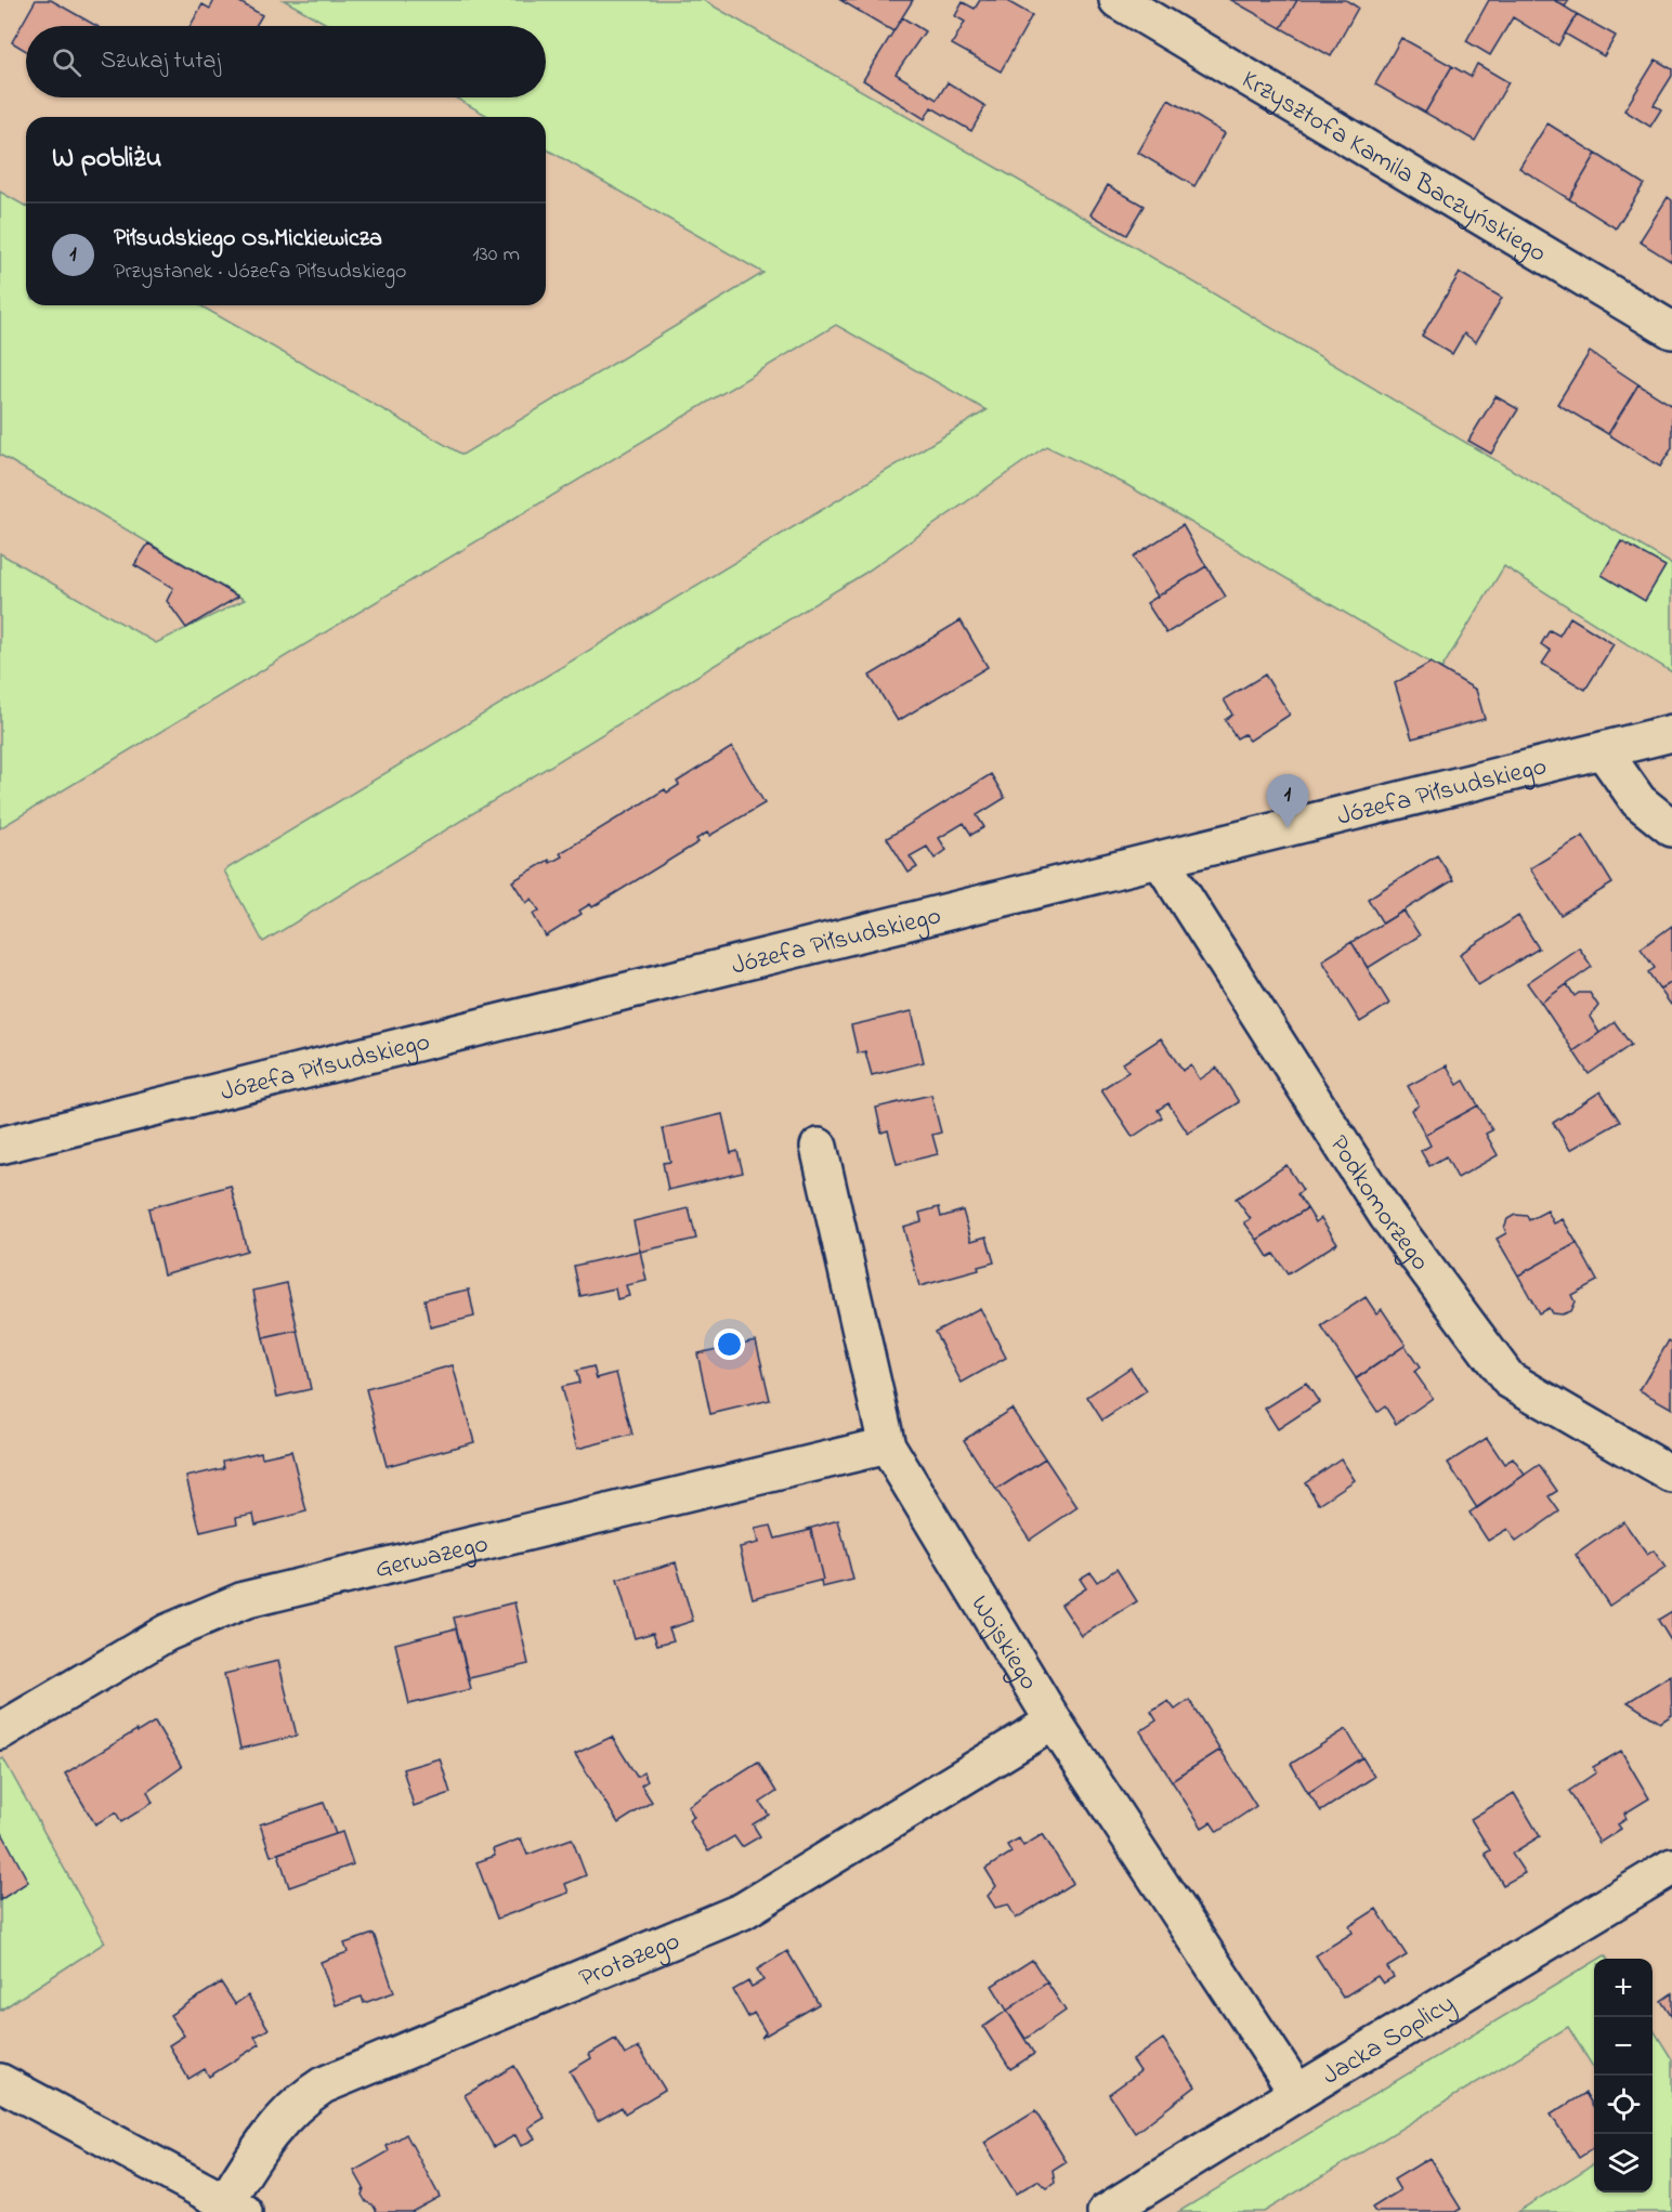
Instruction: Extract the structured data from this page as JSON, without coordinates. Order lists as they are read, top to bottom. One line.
{"streets":{"street":["Krzysztofa Kamila Baczyńskiego","Józefa Piłsudskiego","Podkomorzego","Gerwazego","Wojskiego","Protazego","Jacka Soplicy"]},"crossings":[["Józefa Piłsudskiego","Podkomorzego"],["Gerwazego","Wojskiego"],["Wojskiego","Protazego"],["Wojskiego","Jacka Soplicy"]],"page":{"search":"Szukaj tutaj","heading":"W pobliżu","list":[{"mark":"1","name":"Piłsudskiego Os.Mickiewicza","note":"Przystanek · Józefa Piłsudskiego","value":"130 m"}],"pins":"1","map_buttons":["+","−"]}}
